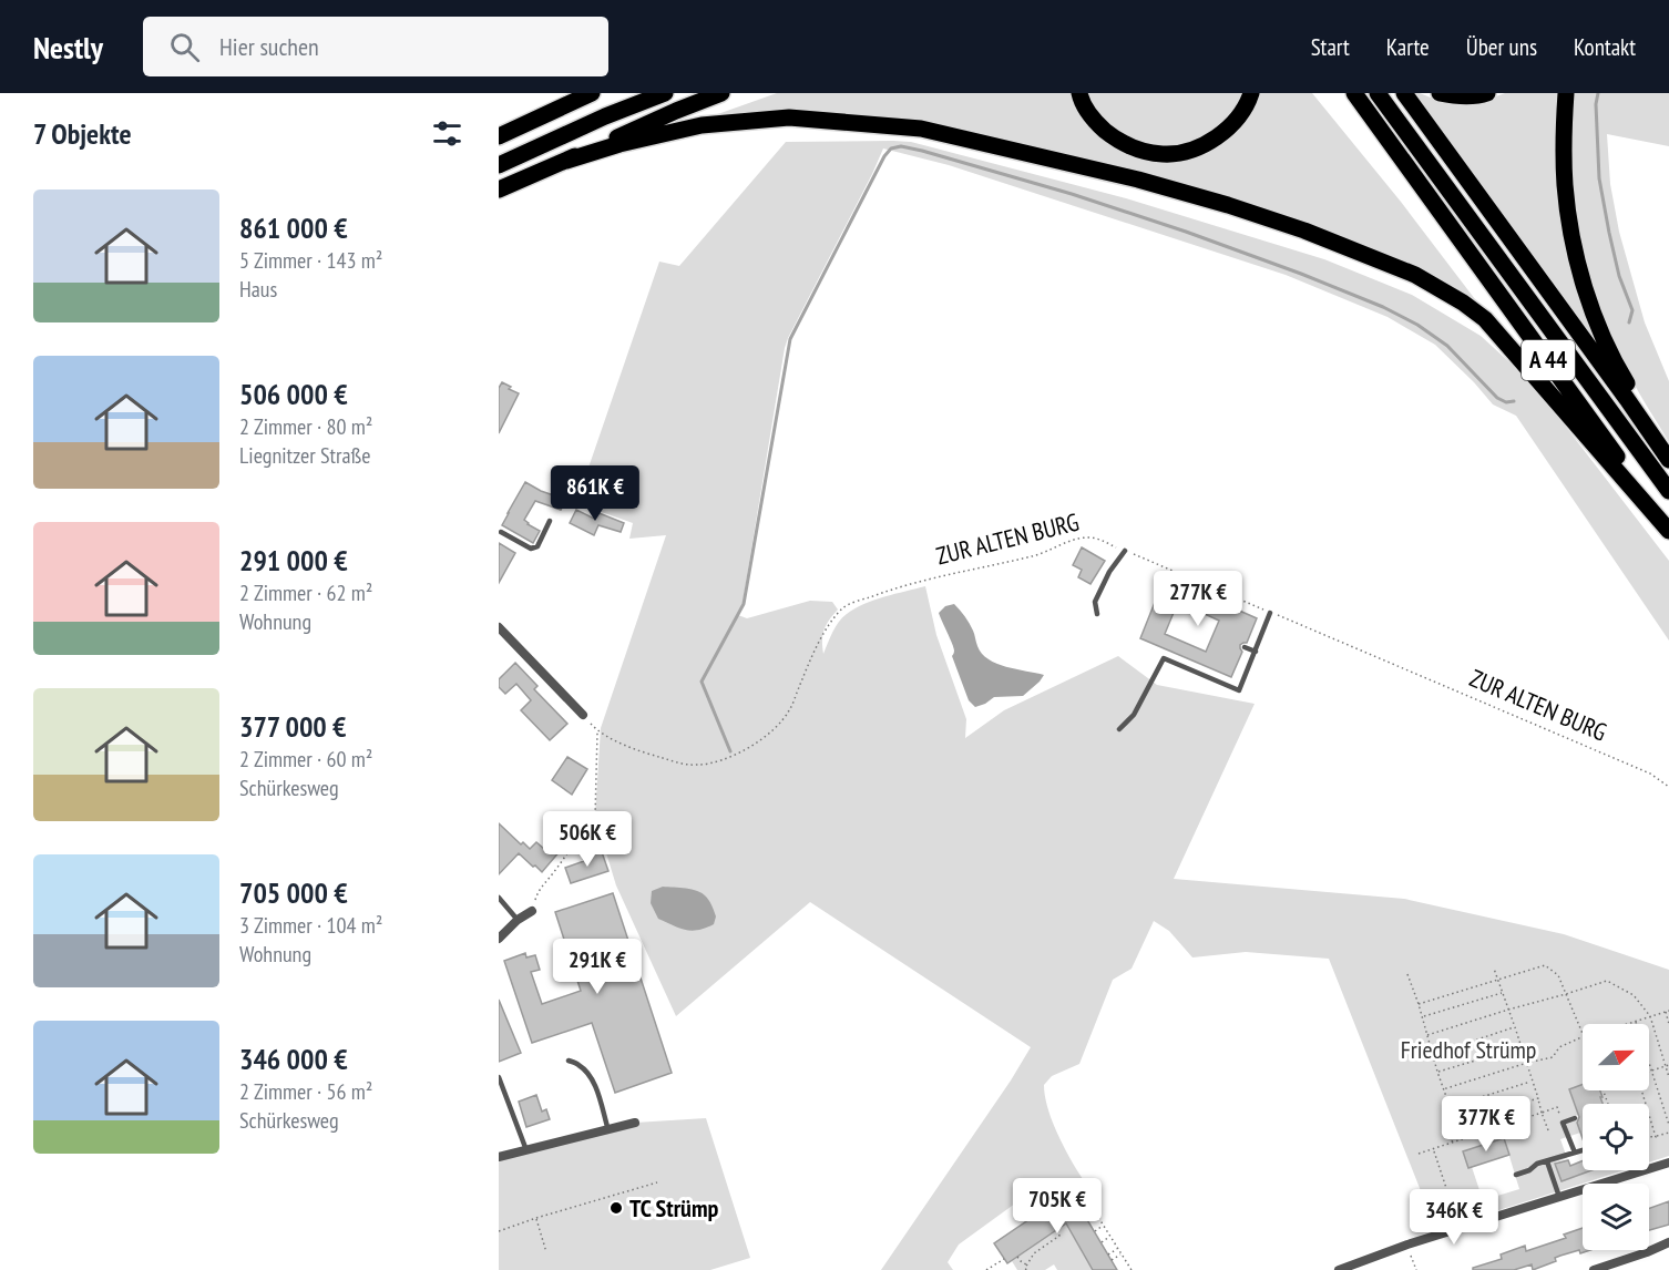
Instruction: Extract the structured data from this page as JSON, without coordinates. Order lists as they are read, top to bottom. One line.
{"streets":{"highway":["A 44"],"path":["ZUR ALTEN BURG"]},"parks":["Friedhof Strümp"],"places":["TC Strümp"],"north":"right","page":{"header":"Nestly","search":"Hier suchen","nav":["Start","Karte","Über uns","Kontakt"],"heading":"7 Objekte","list":[{"name":"861 000 €","note":"5 Zimmer · 143 m² · Haus"},{"name":"506 000 €","note":"2 Zimmer · 80 m² · Liegnitzer Straße"},{"name":"291 000 €","note":"2 Zimmer · 62 m² · Wohnung"},{"name":"377 000 €","note":"2 Zimmer · 60 m² · Schürkesweg"},{"name":"705 000 €","note":"3 Zimmer · 104 m² · Wohnung"},{"name":"346 000 €","note":"2 Zimmer · 56 m² · Schürkesweg"}],"price":["861K €","277K €","506K €","291K €","377K €","705K €","346K €"]}}
